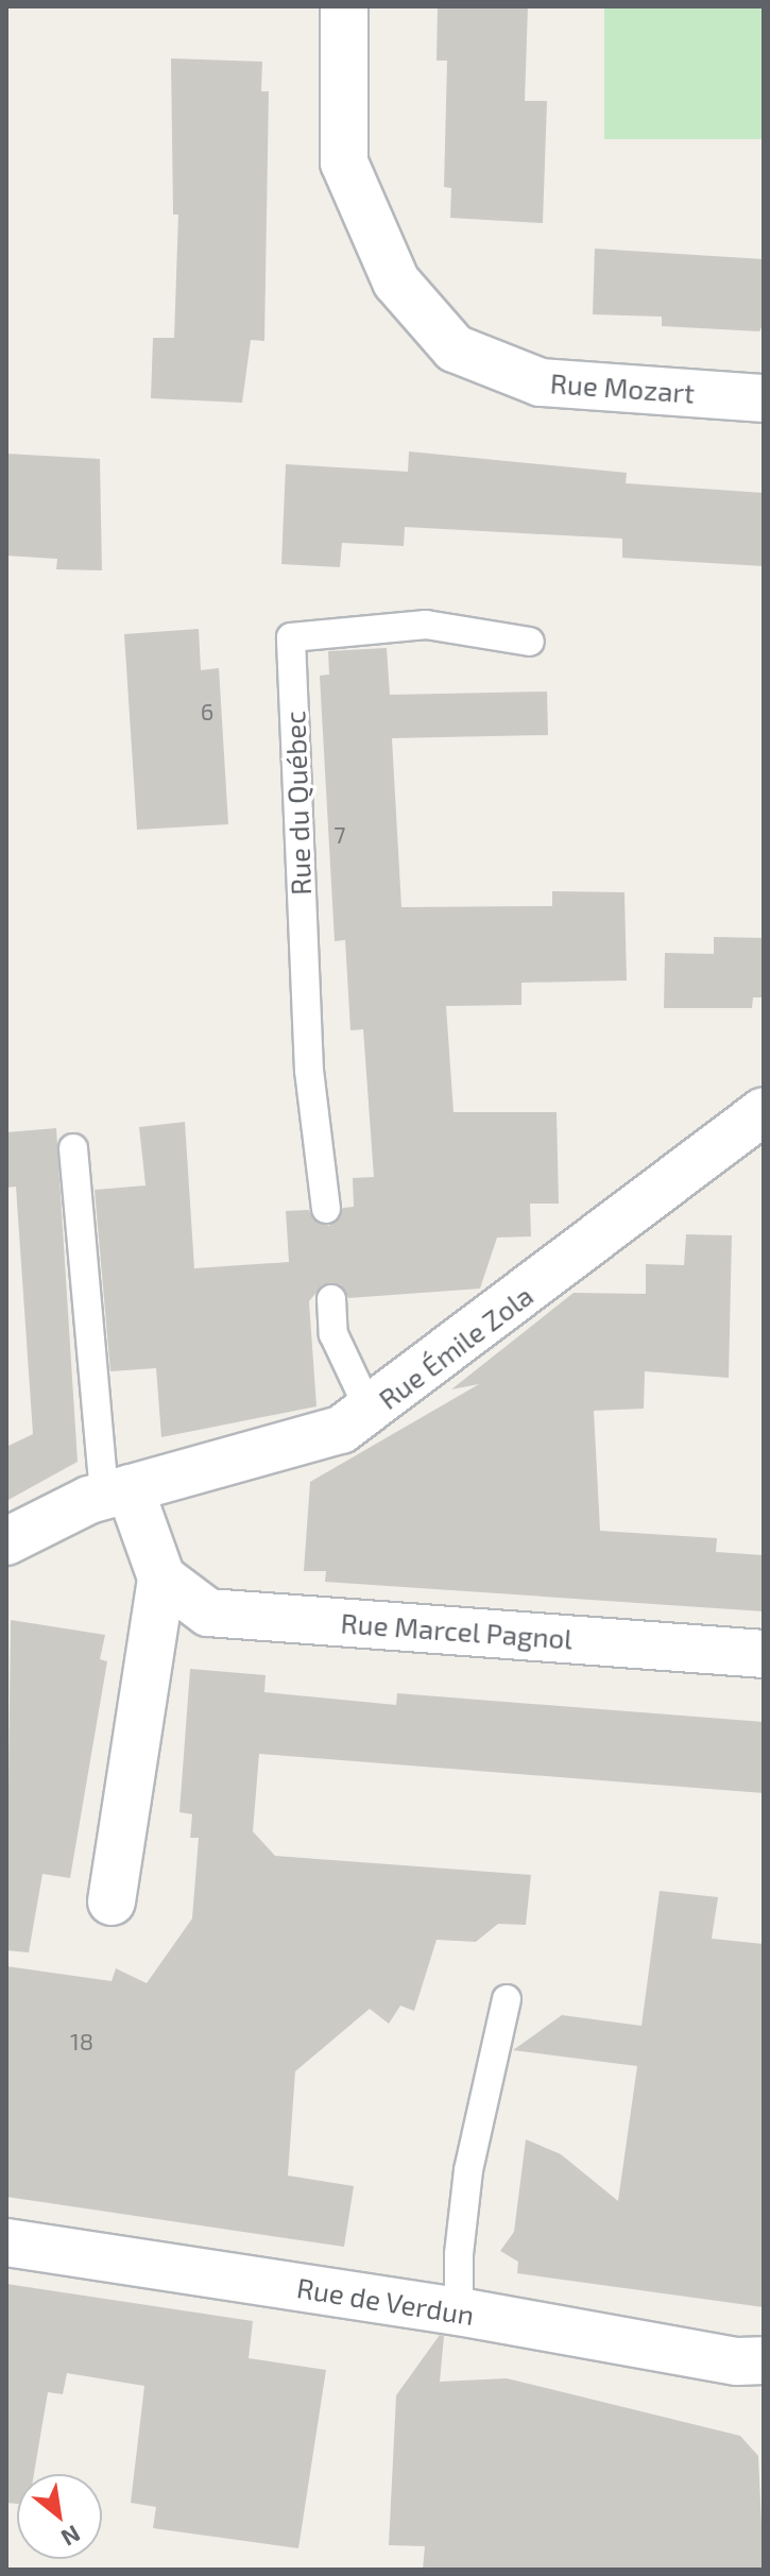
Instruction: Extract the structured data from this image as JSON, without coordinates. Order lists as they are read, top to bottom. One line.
{"streets":{"street":["Rue Mozart","Rue Émile Zola","Rue Marcel Pagnol","Rue de Verdun"],"lane":["Rue du Québec"]},"house_numbers":["6","7","18"],"north":"bottom right"}
